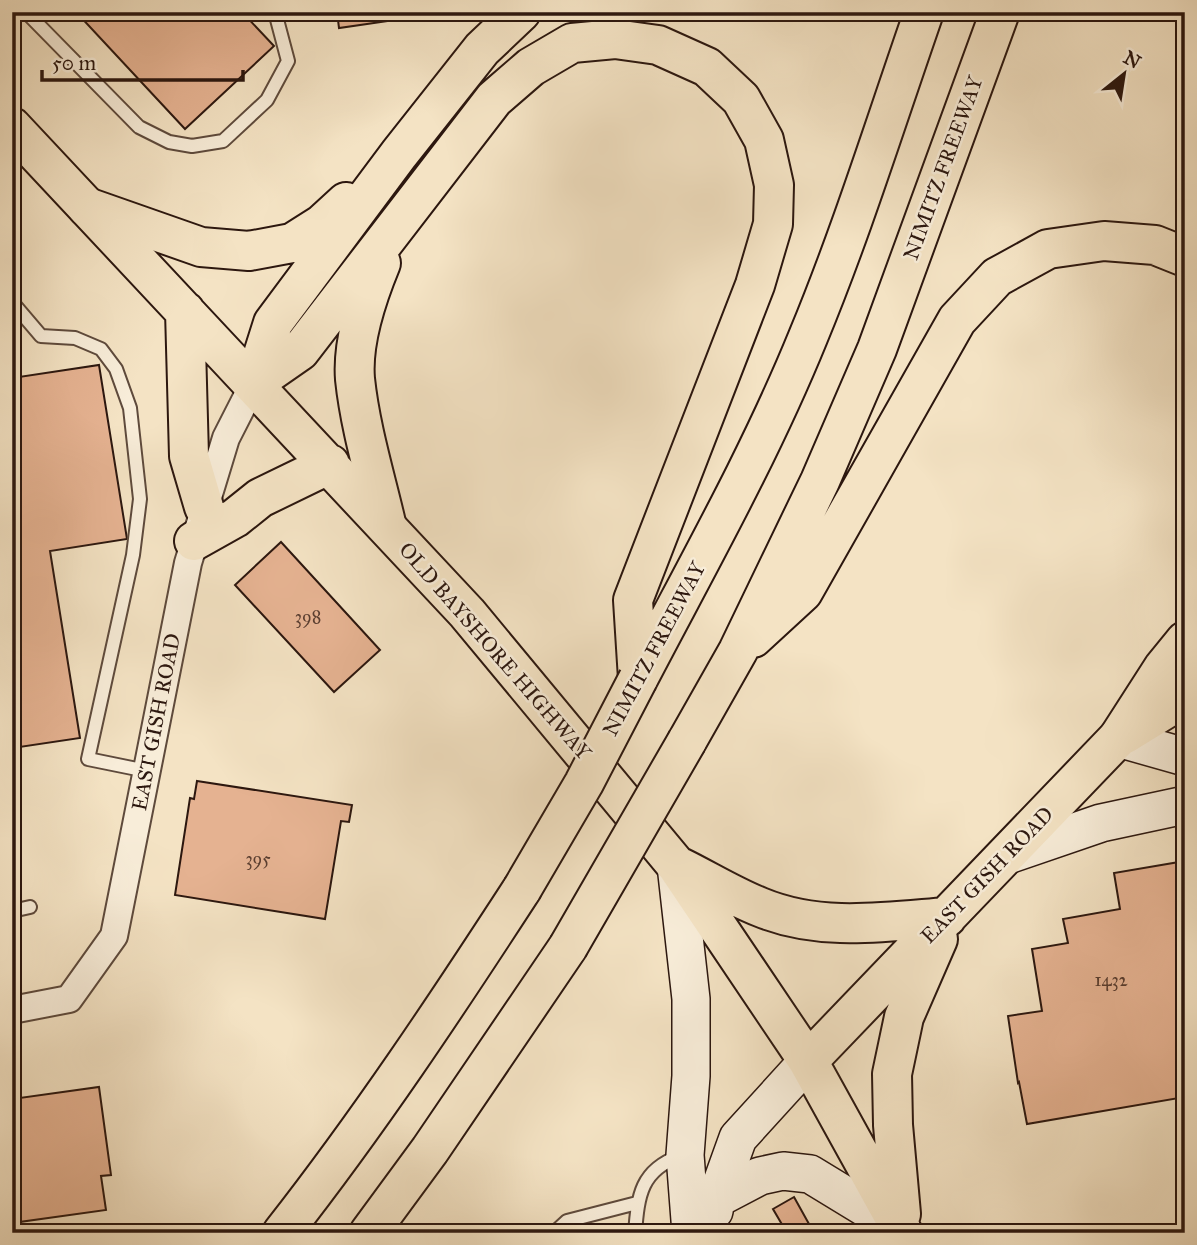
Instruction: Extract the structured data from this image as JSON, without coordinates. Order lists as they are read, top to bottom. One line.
{"streets":{"main road":["NIMITZ FREEWAY","OLD BAYSHORE HIGHWAY","EAST GISH ROAD"]},"crossings":[["OLD BAYSHORE HIGHWAY","EAST GISH ROAD"]],"house_numbers":["398","395","1432"],"scale_bar":"50 m","north":"top right"}
